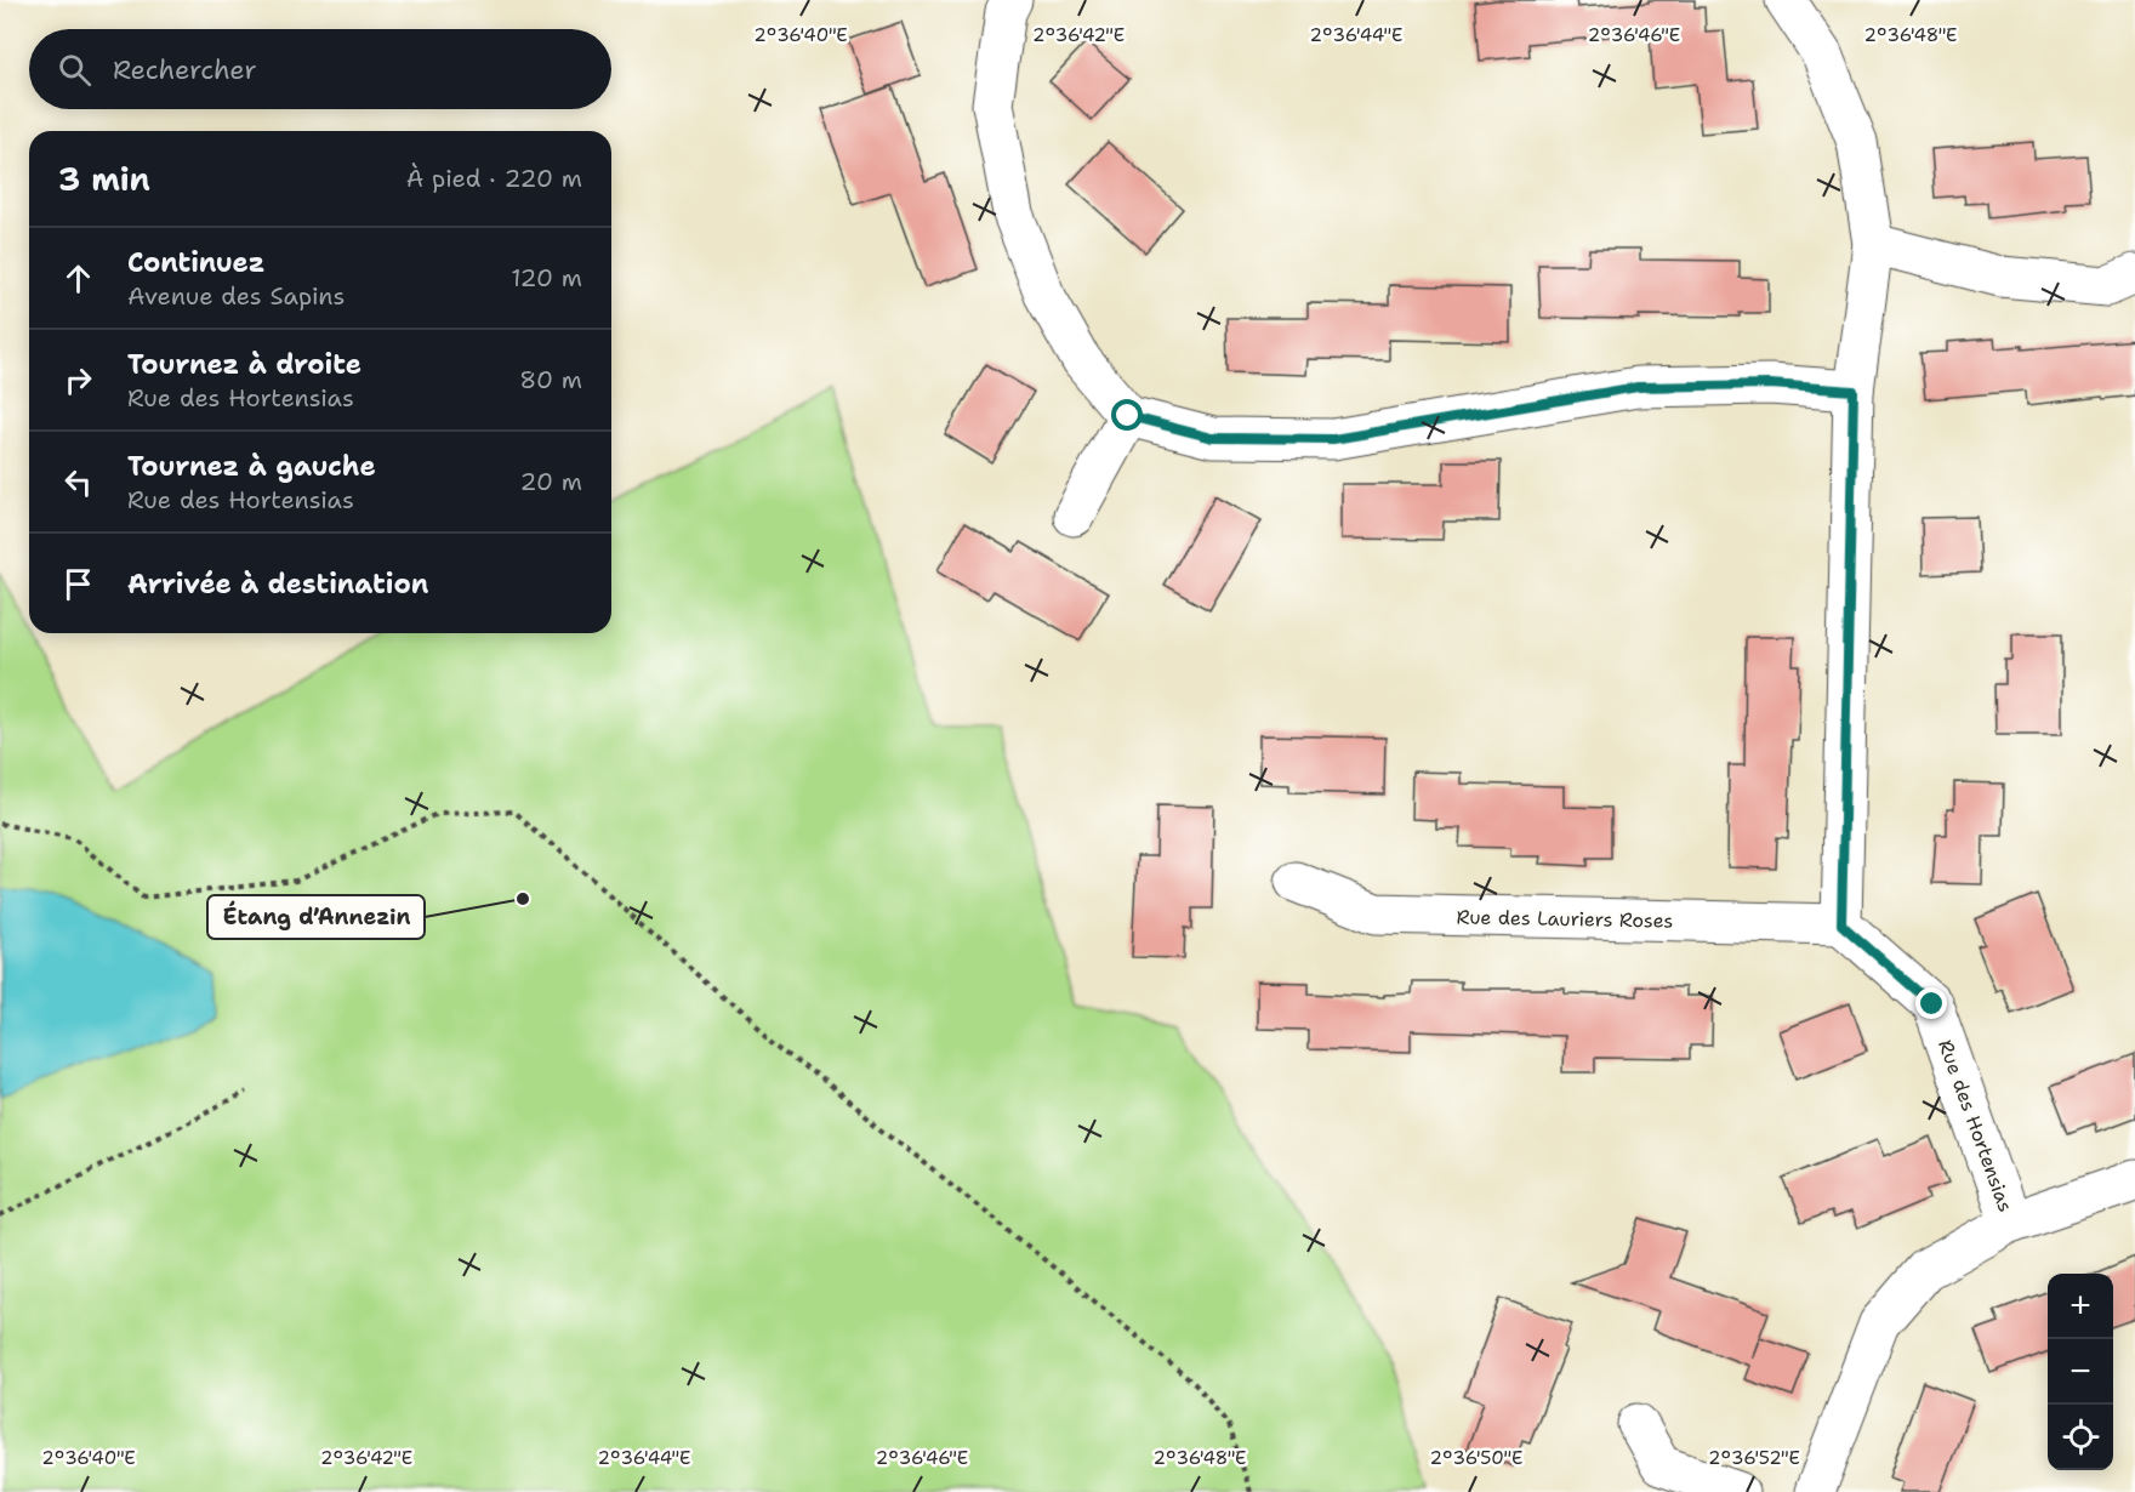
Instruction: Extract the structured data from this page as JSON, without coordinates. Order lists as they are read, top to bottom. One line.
{"streets":{"street":["Rue des Lauriers Roses","Rue des Hortensias"]},"crossings":[["Rue des Lauriers Roses","Rue des Hortensias"]],"places":["Étang d’Annezin"],"page":{"search":"Rechercher","heading":["3 min","À pied · 220 m"],"list":[["Continuez","Avenue des Sapins","120 m"],["Tournez à droite","Rue des Hortensias","80 m"],["Tournez à gauche","Rue des Hortensias","20 m"],"Arrivée à destination"],"map_buttons":["+","−"]},"coordinates":["2°36'40\"E","2°36'42\"E","2°36'44\"E","2°36'46\"E","2°36'48\"E","2°36'50\"E","2°36'52\"E"]}
